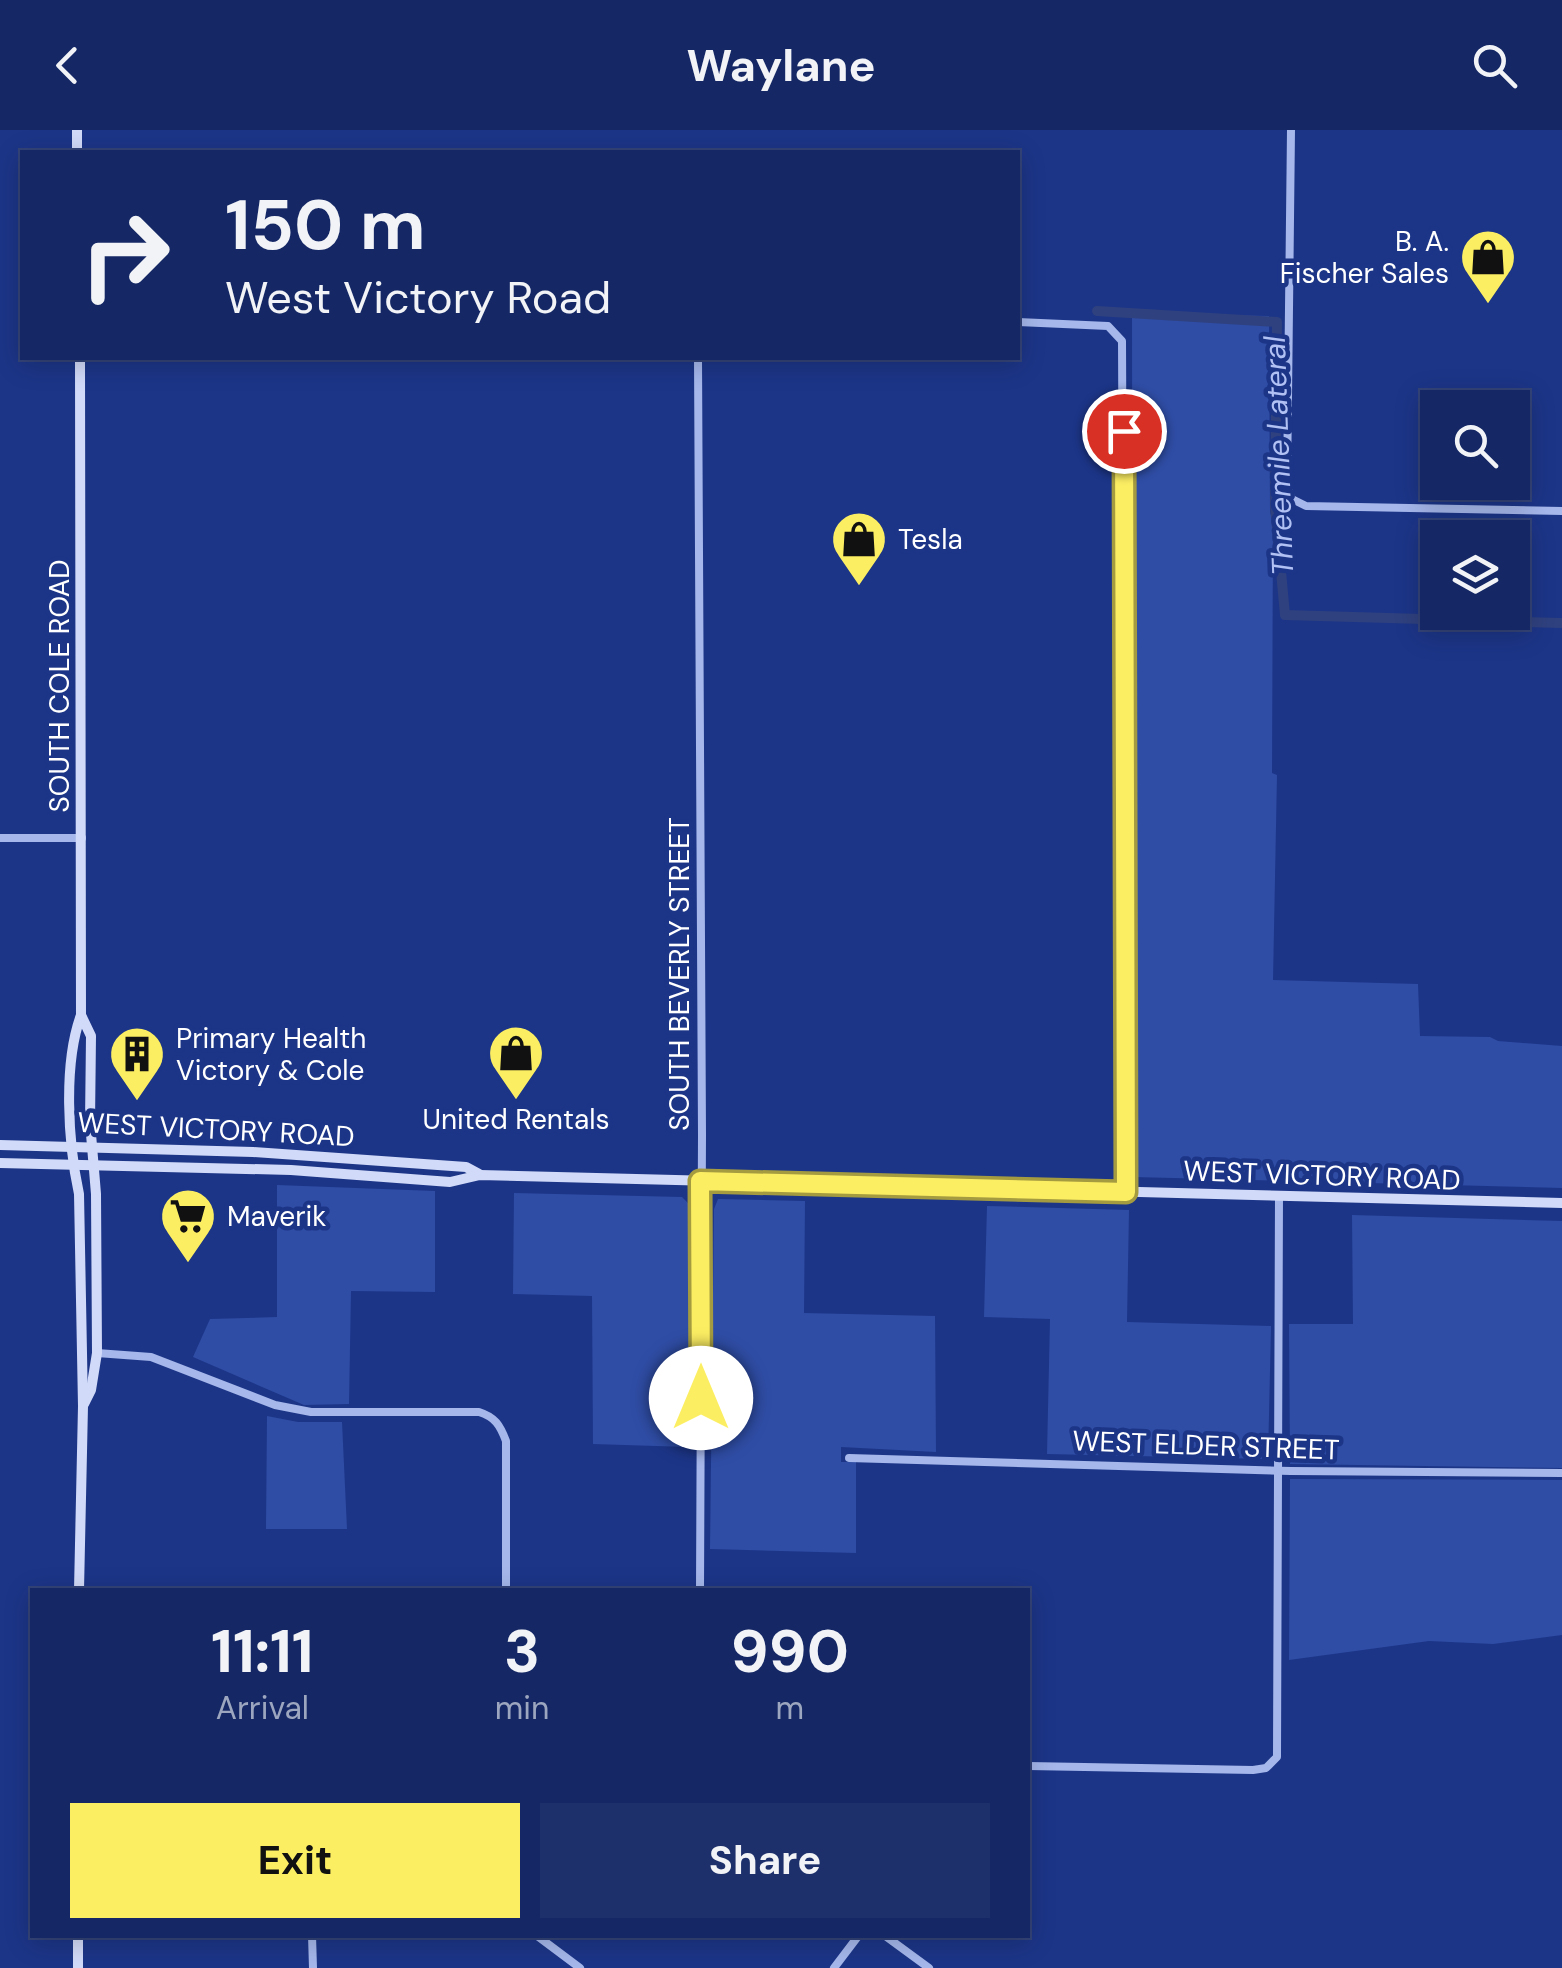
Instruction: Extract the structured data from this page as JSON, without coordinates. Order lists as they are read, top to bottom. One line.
{"streets":{"main road":["SOUTH COLE ROAD","WEST VICTORY ROAD"],"street":["SOUTH BEVERLY STREET","WEST ELDER STREET"]},"crossings":[["SOUTH COLE ROAD","WEST VICTORY ROAD"],["SOUTH BEVERLY STREET","WEST VICTORY ROAD"]],"water":["Threemile Lateral"],"places":{"shop":["B. A. Fischer Sales","Tesla","United Rentals"],"building":["Primary Health Victory & Cole"],"supermarket":["Maverik"]},"page":{"header":"Waylane","turn":["150 m","West Victory Road"],"eta":["11:11","Arrival","3","min","990","m"],"buttons":["Exit","Share"]}}
